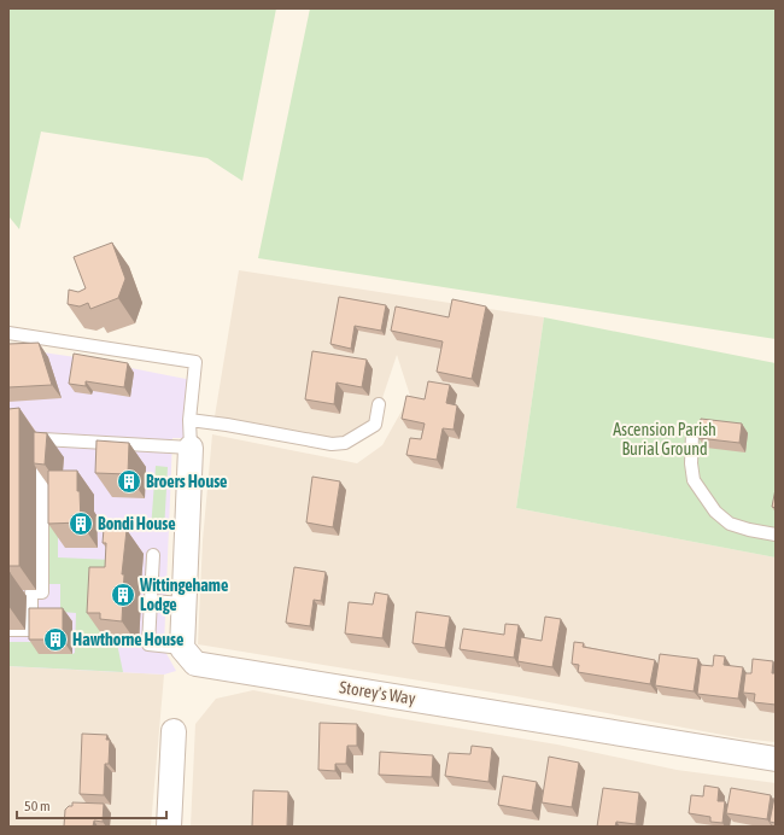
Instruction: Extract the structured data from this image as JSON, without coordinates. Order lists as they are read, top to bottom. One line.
{"streets":{"street":["Storey's Way"]},"parks":["Ascension Parish Burial Ground"],"places":{"building":["Broers House","Bondi House","Wittingehame Lodge","Hawthorne House"]},"scale_bar":"50 m"}
